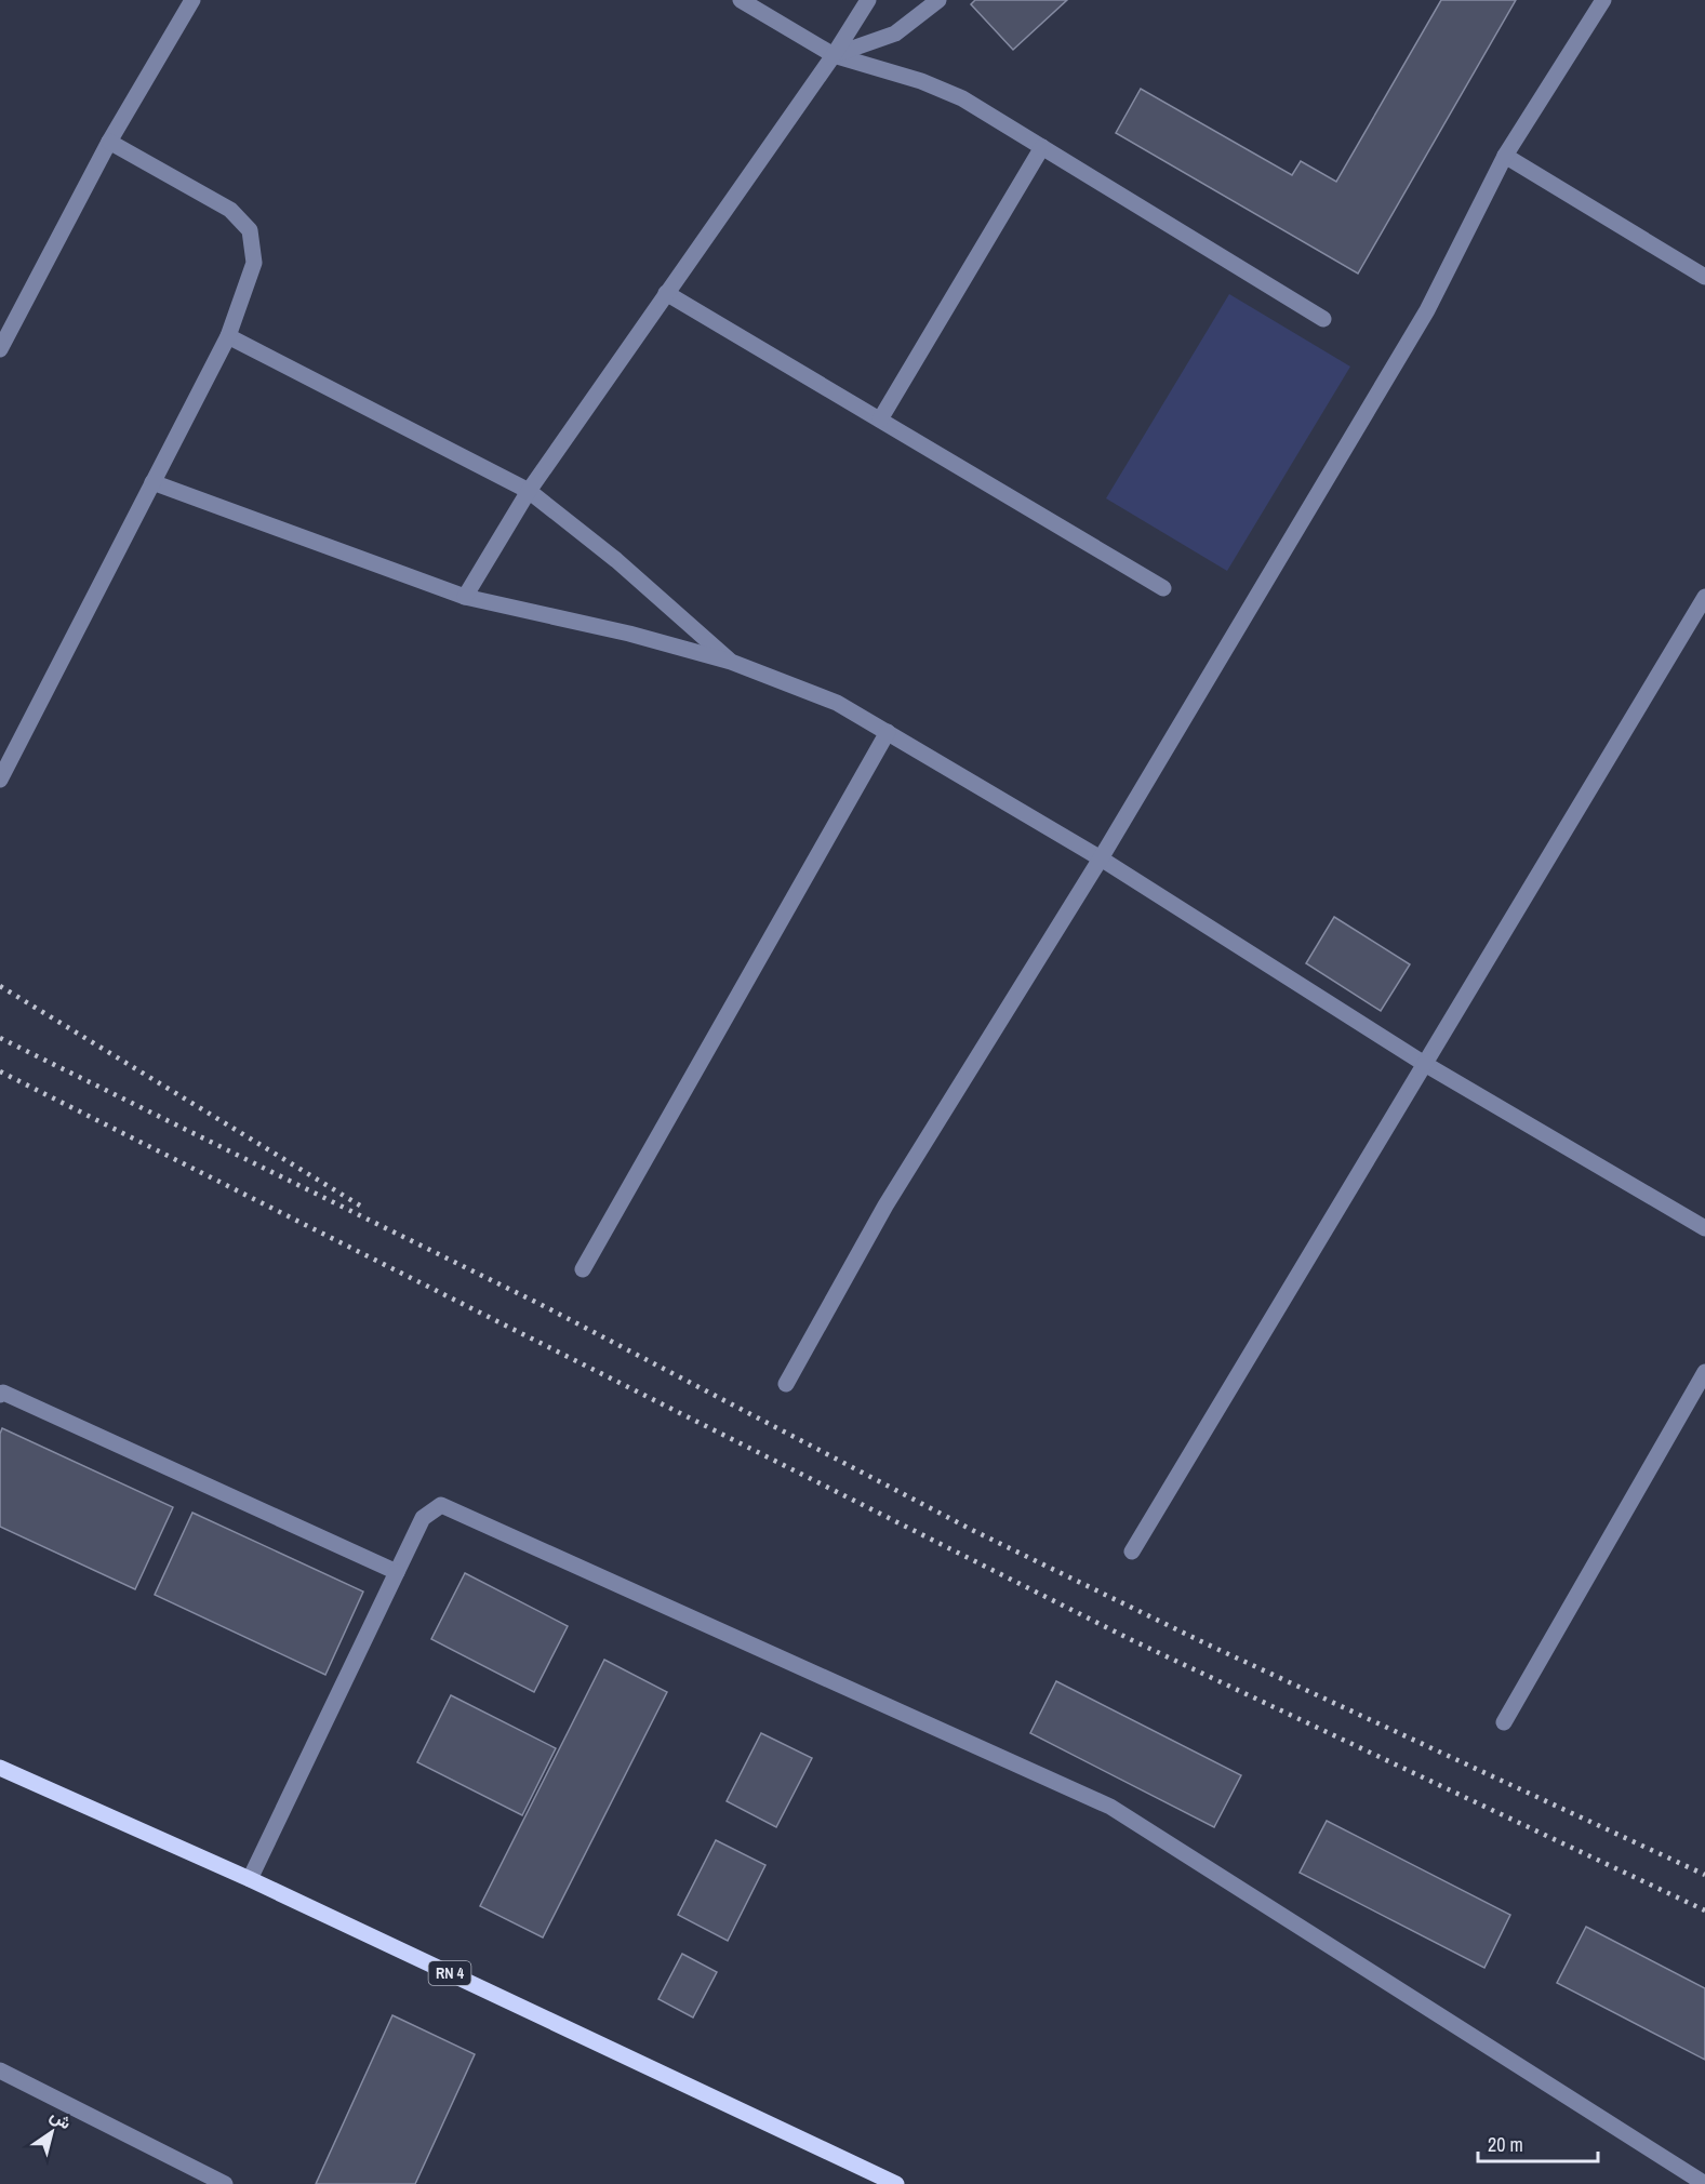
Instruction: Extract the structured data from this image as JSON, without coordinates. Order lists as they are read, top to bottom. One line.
{"streets":{"main road":["RN 4"]},"scale_bar":"20 m","north":"top right"}
